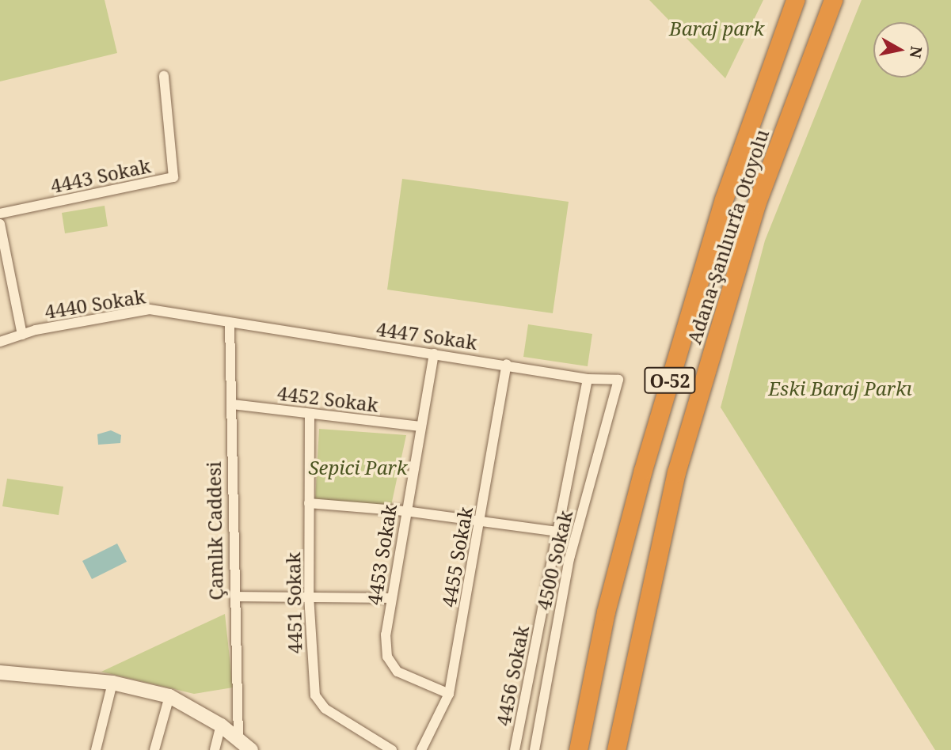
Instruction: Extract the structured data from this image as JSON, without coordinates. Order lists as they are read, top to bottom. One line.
{"streets":{"highway":["Adana-Şanlıurfa Otoyolu","O-52"],"street":["4443 Sokak","4440 Sokak","4447 Sokak","4452 Sokak","Çamlık Caddesi","4453 Sokak","4455 Sokak","4500 Sokak","4451 Sokak","4456 Sokak"]},"crossings":[["4440 Sokak","4447 Sokak"],["4440 Sokak","Çamlık Caddesi"],["4447 Sokak","Çamlık Caddesi"],["4447 Sokak","4453 Sokak"],["4447 Sokak","4455 Sokak"],["4447 Sokak","4500 Sokak"],["4447 Sokak","4456 Sokak"],["4452 Sokak","Çamlık Caddesi"],["4452 Sokak","4453 Sokak"],["4452 Sokak","4451 Sokak"],["4453 Sokak","4455 Sokak"]],"parks":["Baraj park","Eski Baraj Parkı","Sepici Park"],"north":"right"}
